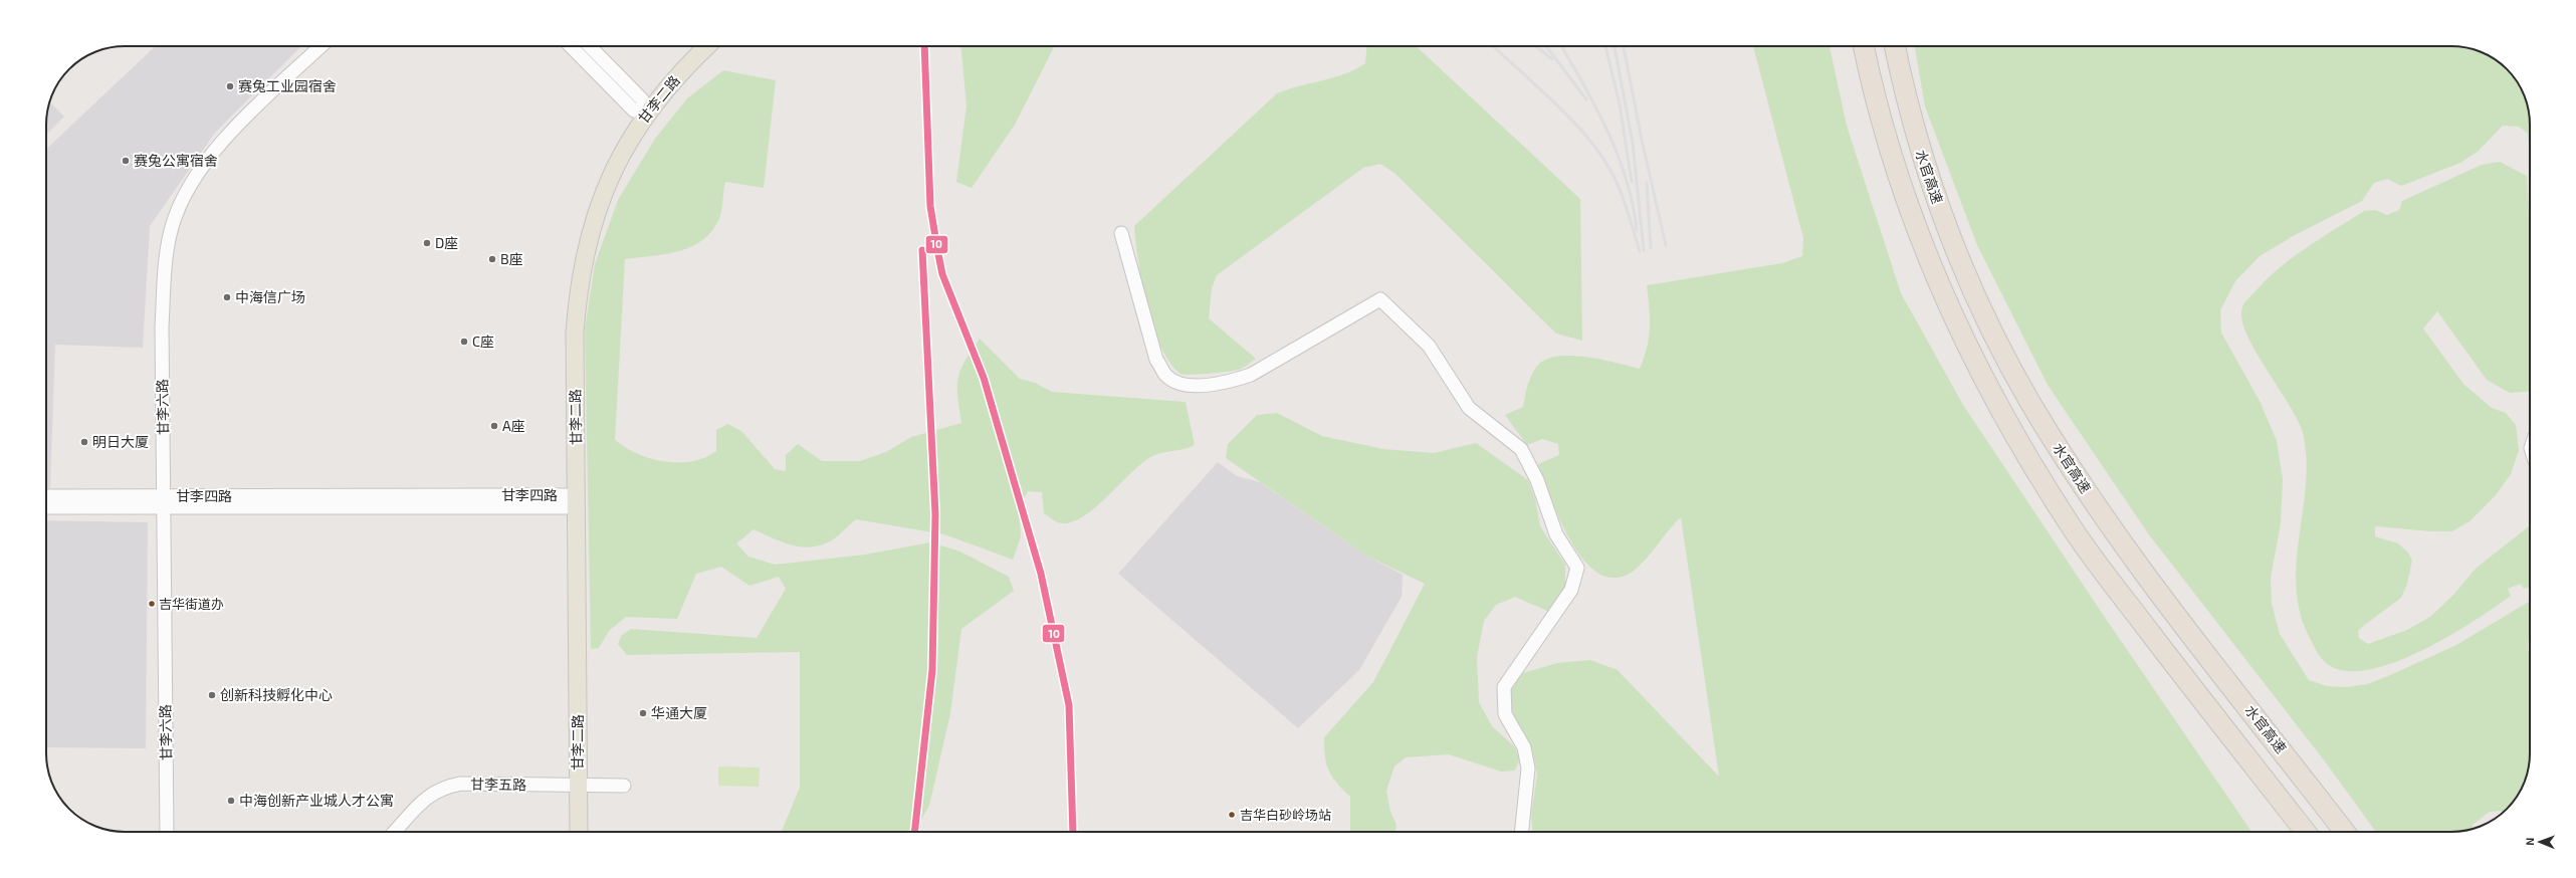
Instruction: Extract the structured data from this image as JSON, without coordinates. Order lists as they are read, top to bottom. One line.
{"streets":{"highway":["水官高速"],"main road":["甘李二路"],"street":["甘李六路","甘李四路","甘李五路"]},"crossings":[["甘李二路","甘李四路"],["甘李二路","甘李五路"],["甘李六路","甘李四路"]],"places":["赛兔工业园宿舍","赛兔公寓宿舍","D座","B座","中海信广场","C座","A座","明日大厦","吉华街道办","创新科技孵化中心","华通大厦","中海创新产业城人才公寓","吉华白砂岭场站"],"lines":["transit line 10"],"north":"left"}
